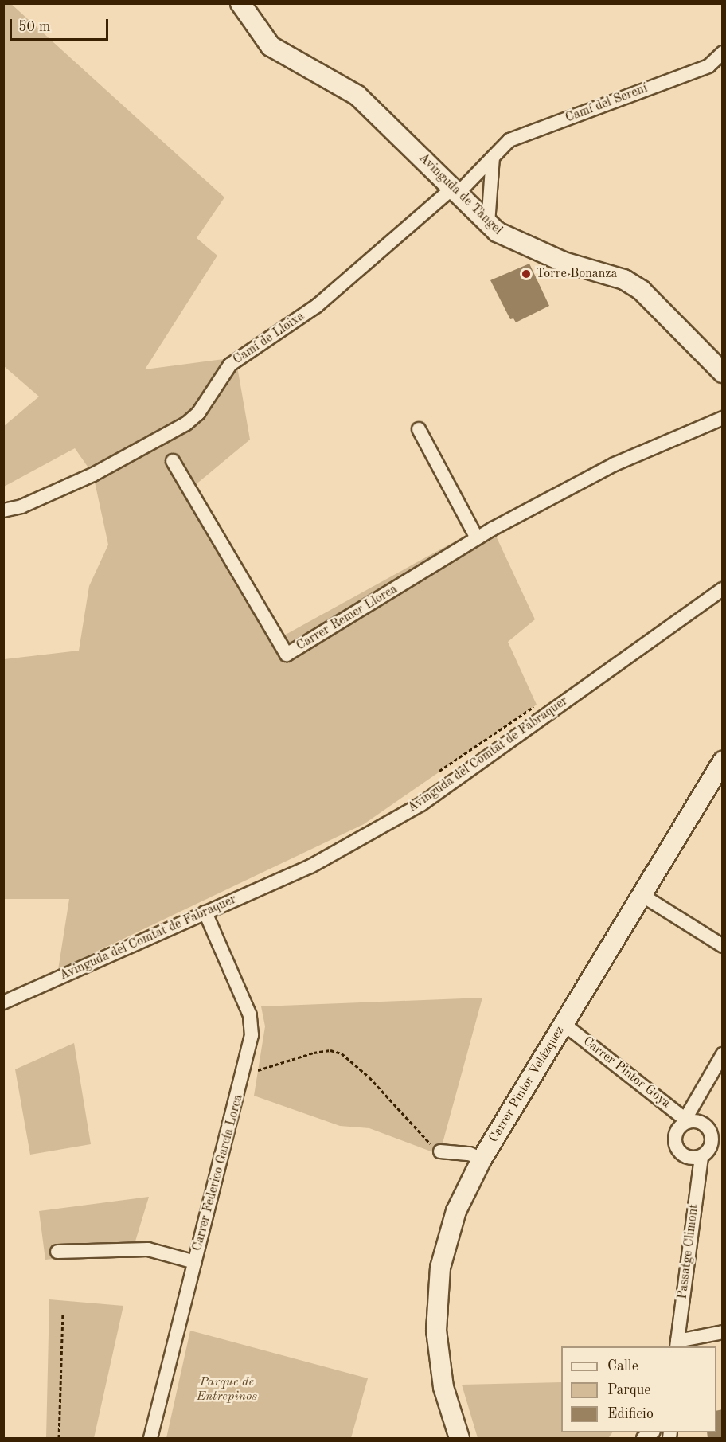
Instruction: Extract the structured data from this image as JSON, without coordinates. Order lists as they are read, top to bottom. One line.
{"streets":{"street":["Camí del Serení","Avinguda de Tàngel","Camí de Lloixa","Carrer Remer Llorca","Avinguda del Comtat de Fabraquer","Carrer Pintor Goya","Carrer Pintor Velázquez","Carrer Federico García Lorca","Passatge Climont"]},"crossings":[["Camí del Serení","Avinguda de Tàngel"],["Camí del Serení","Camí de Lloixa"],["Avinguda de Tàngel","Camí de Lloixa"],["Avinguda del Comtat de Fabraquer","Carrer Federico García Lorca"],["Carrer Pintor Goya","Carrer Pintor Velázquez"],["Carrer Pintor Goya","Passatge Climont"]],"parks":["Parque de Entrepinos"],"places":["Torre Bonanza"],"legend":["Calle","Parque","Edificio"],"scale_bar":"50 m"}
